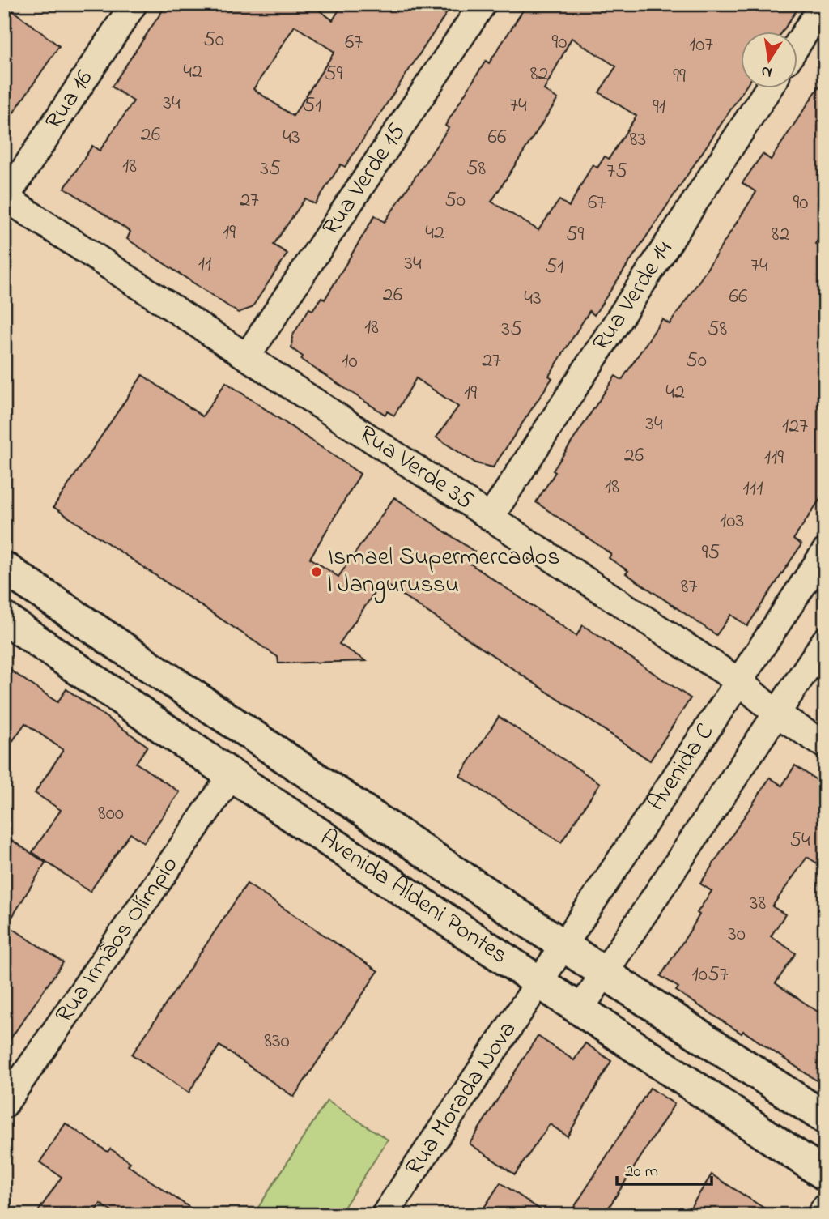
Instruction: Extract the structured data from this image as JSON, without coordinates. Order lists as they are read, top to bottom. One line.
{"streets":{"main road":["Avenida Aldeni Pontes"],"street":["Rua 16","Rua Verde 15","Rua Verde 14","Rua Verde 35","Avenida C","Rua Irmãos Olímpio","Rua Morada Nova"]},"crossings":[["Rua 16","Rua Verde 35"],["Rua Verde 15","Rua Verde 35"],["Rua Verde 14","Rua Verde 35"],["Rua Verde 35","Avenida C"],["Avenida C","Avenida Aldeni Pontes"],["Avenida C","Rua Morada Nova"],["Avenida Aldeni Pontes","Rua Irmãos Olímpio"],["Avenida Aldeni Pontes","Rua Morada Nova"]],"places":["Ismael Supermercados | Jangurussu"],"house_numbers":["50","67","90","107","42","59","82","99","34","51","74","91","26","43","66","83","18","35","58","75","27","50","67","90","19","42","59","82","34","11","74","51","26","66","43","18","35","58","27","50","10","42","19","34","127","26","119","18","111","103","95","87","800","54","38","30","1057","830"],"scale_bar":"20 m","north":"bottom"}
